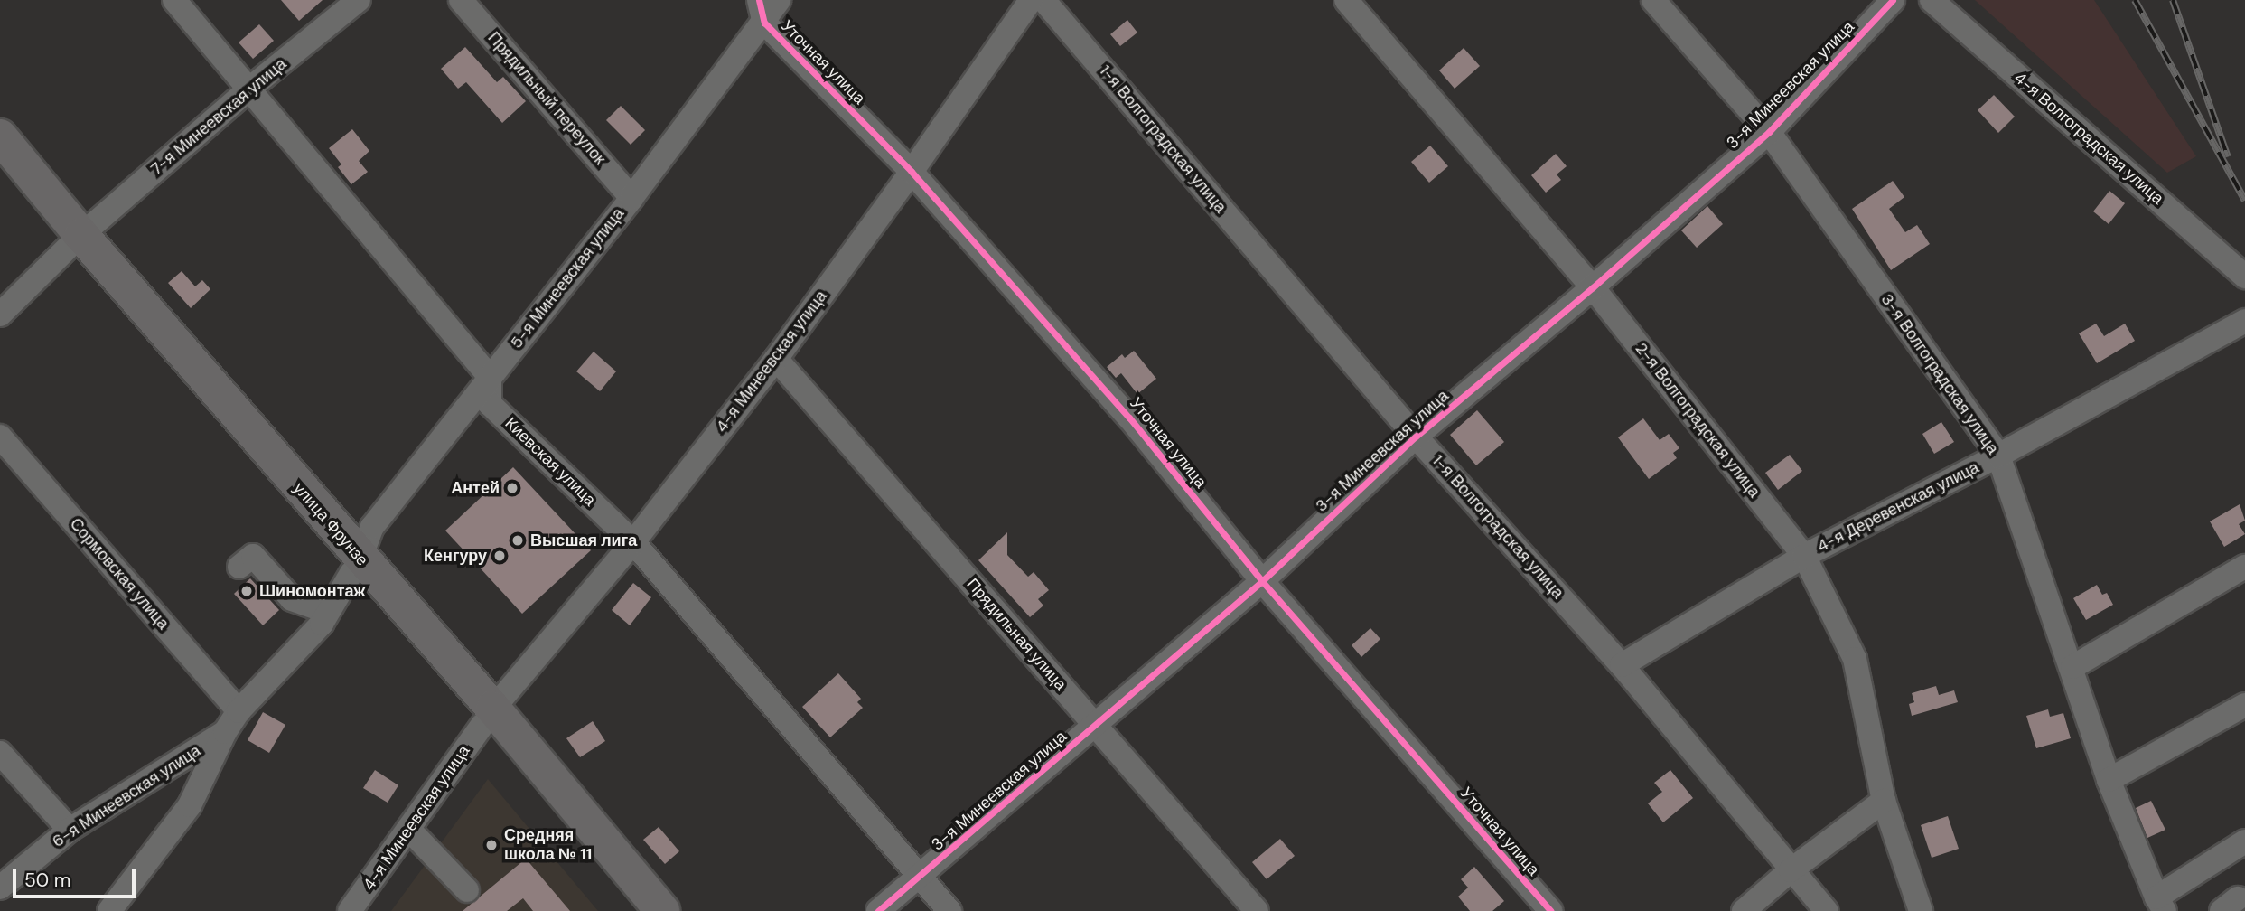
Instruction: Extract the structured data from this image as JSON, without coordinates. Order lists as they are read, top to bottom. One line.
{"streets":{"highway":["улица Фрунзе"],"street":["Уточная улица","3-я Минеевская улица","Прядильный переулок","7-я Минеевская улица","4-я Волгоградская улица","1-я Волгоградская улица","5-я Минеевская улица","4-я Минеевская улица","3-я Волгоградская улица","2-я Волгоградская улица","Киевская улица","4-я Деревенская улица","Сормовская улица","Прядильная улица","6-я Минеевская улица"]},"crossings":[["Уточная улица","3-я Минеевская улица"],["Уточная улица","5-я Минеевская улица"],["Уточная улица","4-я Минеевская улица"],["3-я Минеевская улица","1-я Волгоградская улица"],["3-я Минеевская улица","3-я Волгоградская улица"],["3-я Минеевская улица","2-я Волгоградская улица"],["3-я Минеевская улица","Киевская улица"],["3-я Минеевская улица","Прядильная улица"],["Прядильный переулок","5-я Минеевская улица"],["7-я Минеевская улица","улица Фрунзе"],["1-я Волгоградская улица","4-я Деревенская улица"],["5-я Минеевская улица","Киевская улица"],["5-я Минеевская улица","улица Фрунзе"],["5-я Минеевская улица","Сормовская улица"],["5-я Минеевская улица","6-я Минеевская улица"],["4-я Минеевская улица","Киевская улица"],["4-я Минеевская улица","улица Фрунзе"],["4-я Минеевская улица","Прядильная улица"],["3-я Волгоградская улица","4-я Деревенская улица"],["2-я Волгоградская улица","4-я Деревенская улица"]],"places":["Антей","Высшая лига","Кенгуру","Шиномонтаж","Средняя школа № 11"],"scale_bar":"50 m"}
